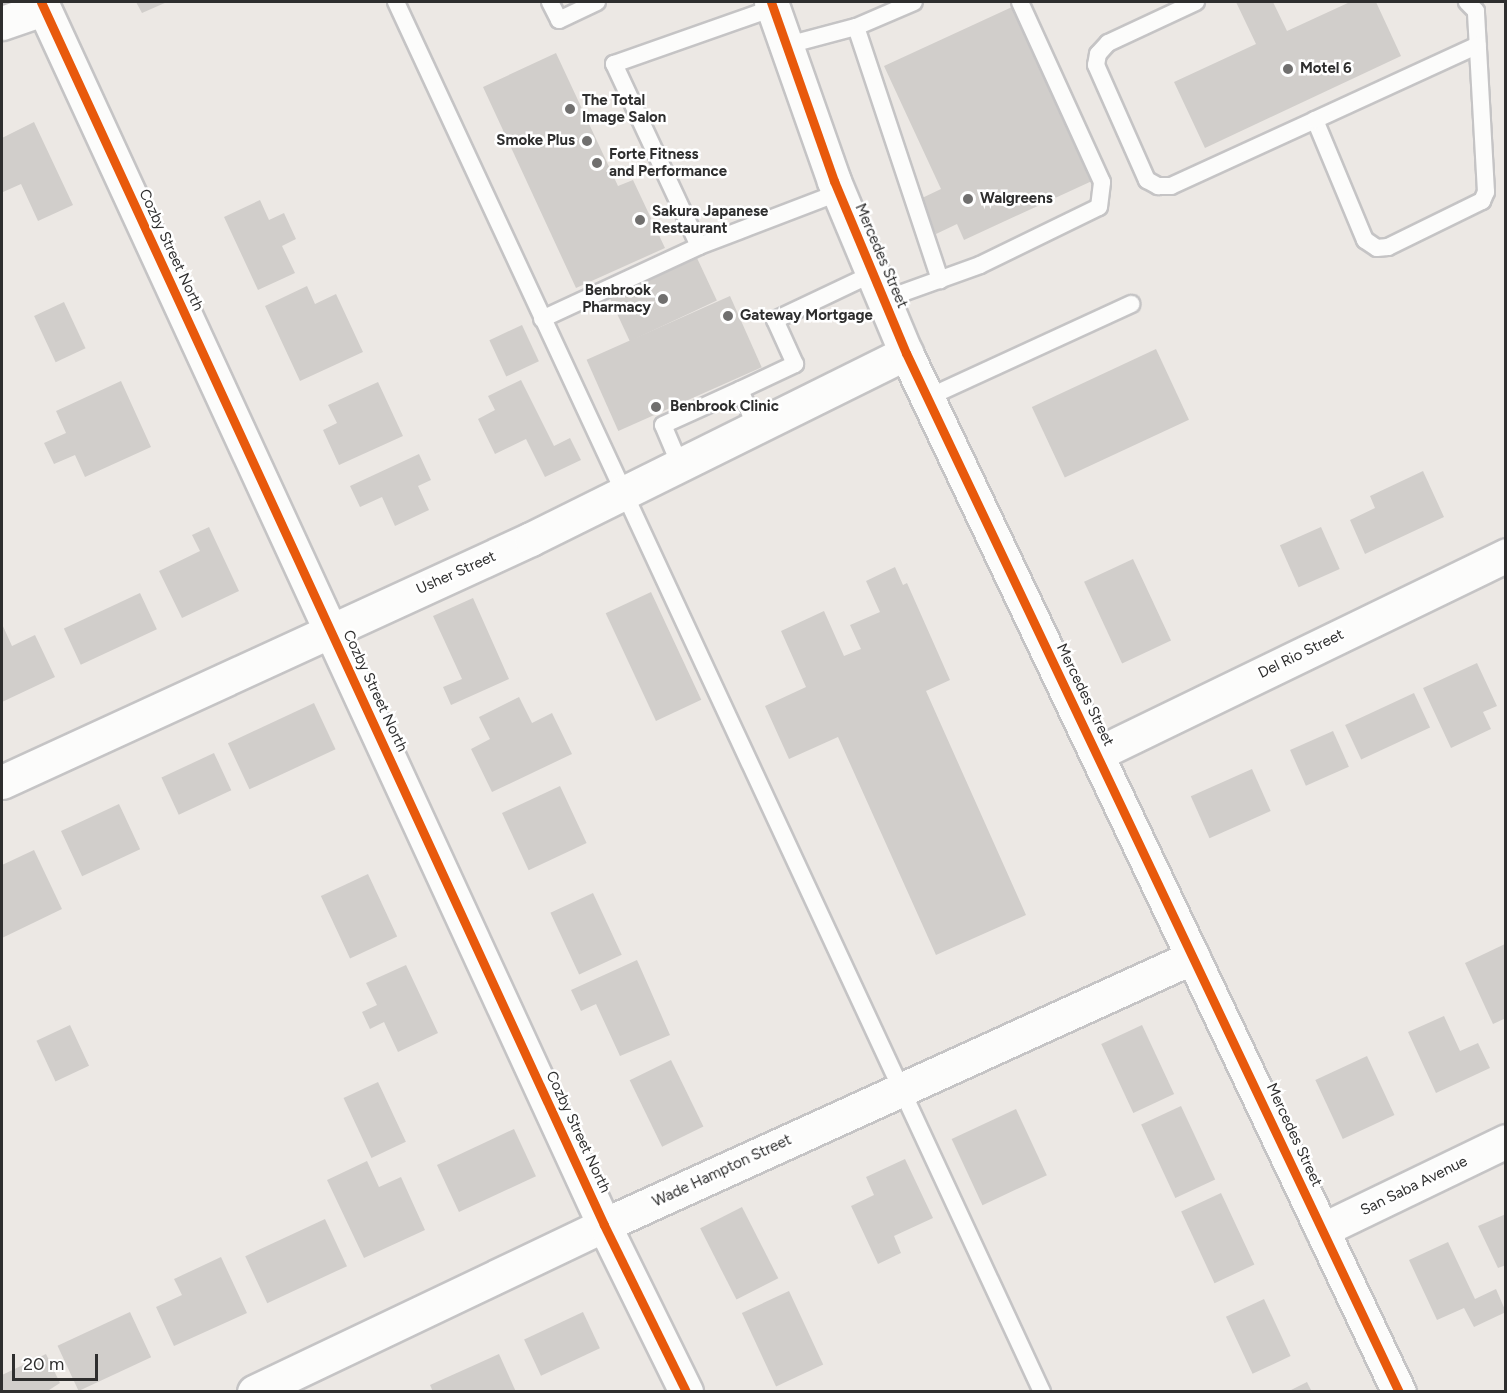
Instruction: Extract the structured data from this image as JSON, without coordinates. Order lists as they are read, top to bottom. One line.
{"streets":{"street":["Cozby Street North","Mercedes Street","Usher Street","Del Rio Street","Wade Hampton Street","San Saba Avenue"]},"crossings":[["Cozby Street North","Usher Street"],["Cozby Street North","Wade Hampton Street"],["Mercedes Street","Usher Street"],["Mercedes Street","Del Rio Street"],["Mercedes Street","Wade Hampton Street"],["Mercedes Street","San Saba Avenue"]],"places":["Motel 6","The Total Image Salon","Smoke Plus","Forte Fitness and Performance","Walgreens","Sakura Japanese Restaurant","Benbrook Pharmacy","Gateway Mortgage","Benbrook Clinic"],"scale_bar":"20 m"}
